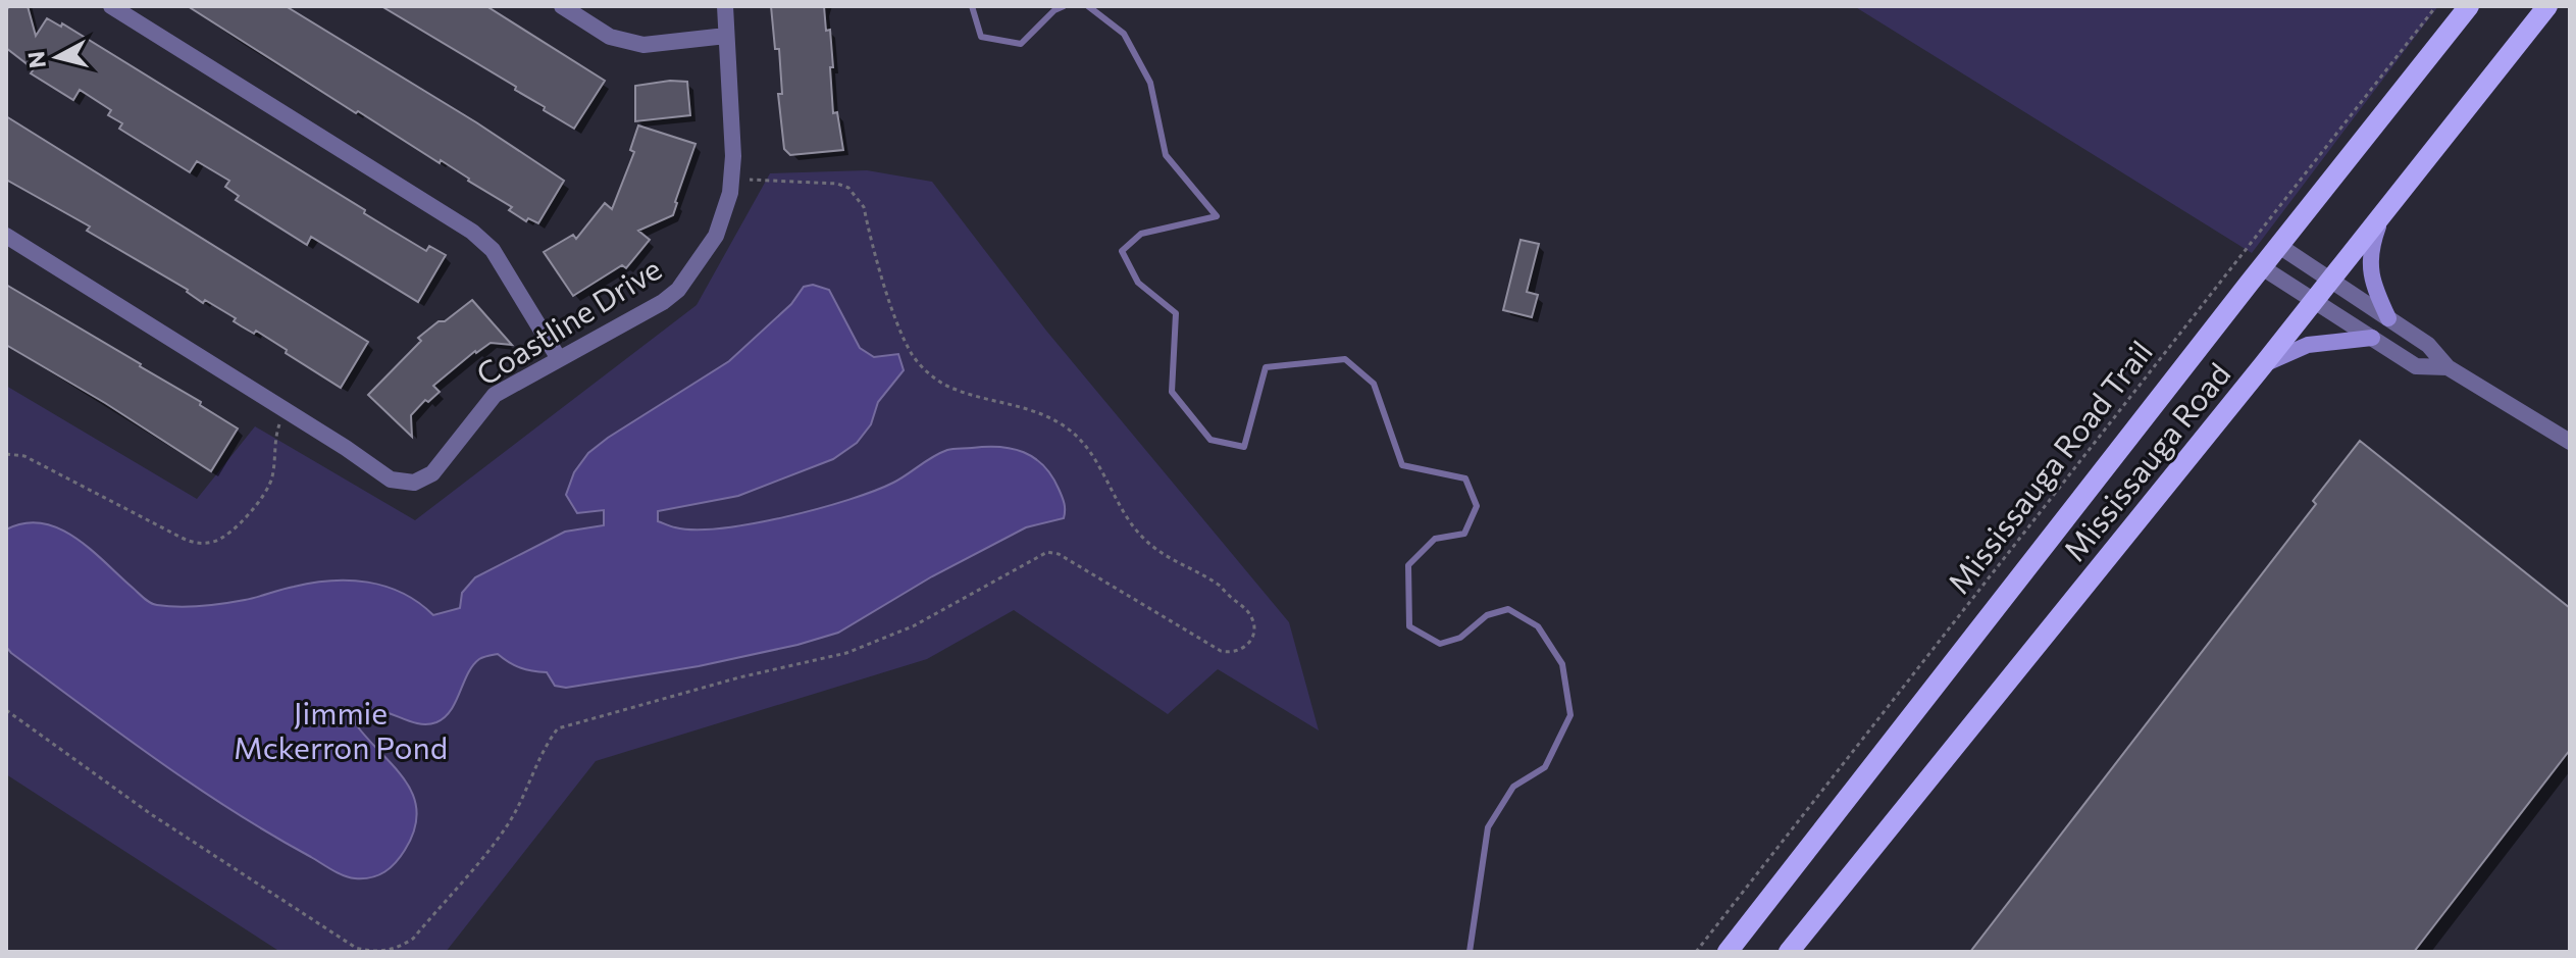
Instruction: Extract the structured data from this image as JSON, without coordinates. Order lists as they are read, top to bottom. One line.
{"streets":{"main road":["Mississauga Road"],"street":["Coastline Drive"],"path":["Mississauga Road Trail"]},"parks":["Jimmie Mckerron Pond"],"north":"left"}
